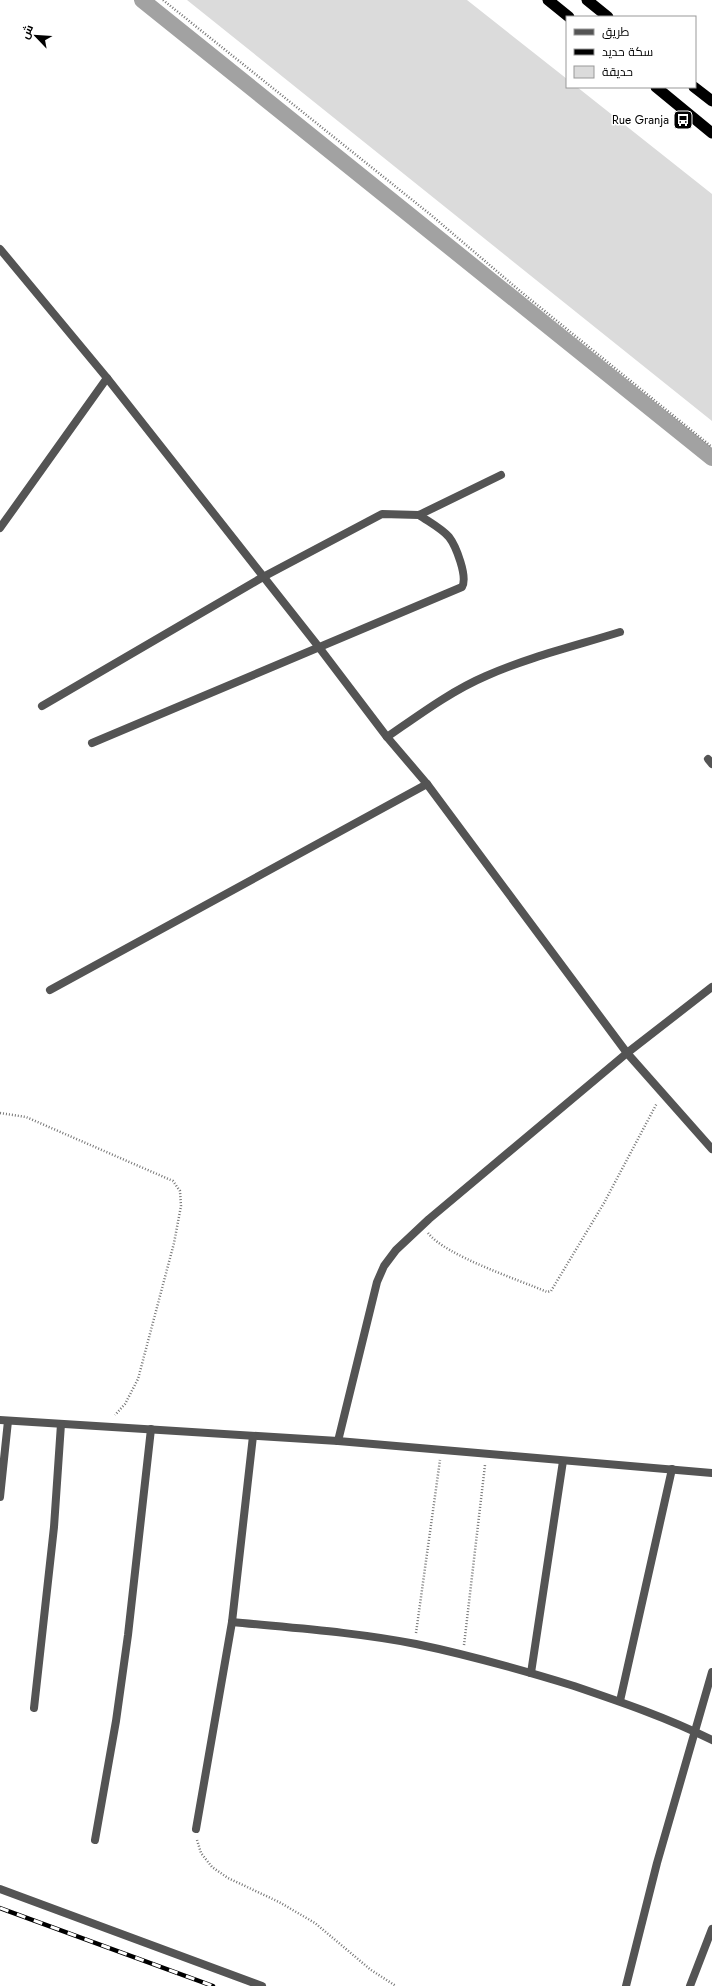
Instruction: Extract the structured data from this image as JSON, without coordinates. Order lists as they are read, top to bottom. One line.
{"places":{"bus stop":["Rue Granja"]},"legend":["طريق","سكة حديد","حديقة"],"north":"top left"}
